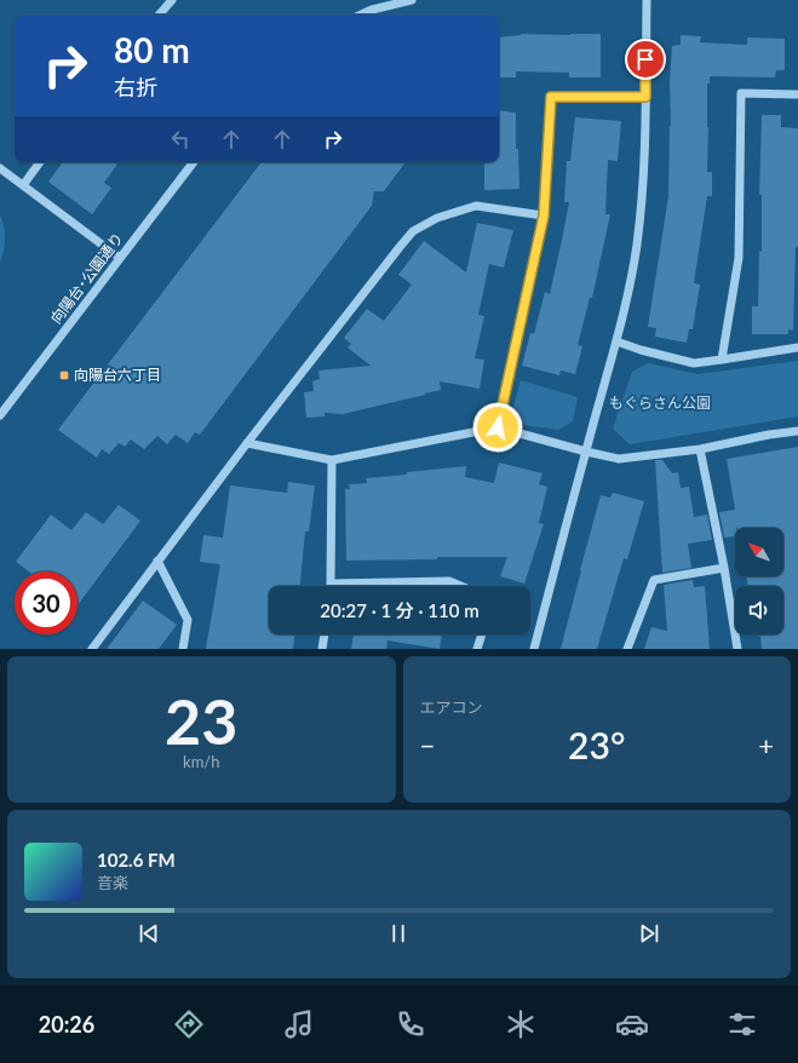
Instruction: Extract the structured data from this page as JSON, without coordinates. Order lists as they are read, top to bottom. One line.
{"streets":{"street":["向陽台･公園通り"]},"parks":["もぐらさん公園"],"places":{"transit":["向陽台六丁目"]},"north":"top left","page":{"turn":["80 m","右折"],"limit":"30","trip":"20:27 · 1 分 · 110 m","tile":[["23","km/h"],"エアコン"],"heat":["−","23°","+"],"song":["102.6 FM","音楽"],"tabs":"20:26"}}
